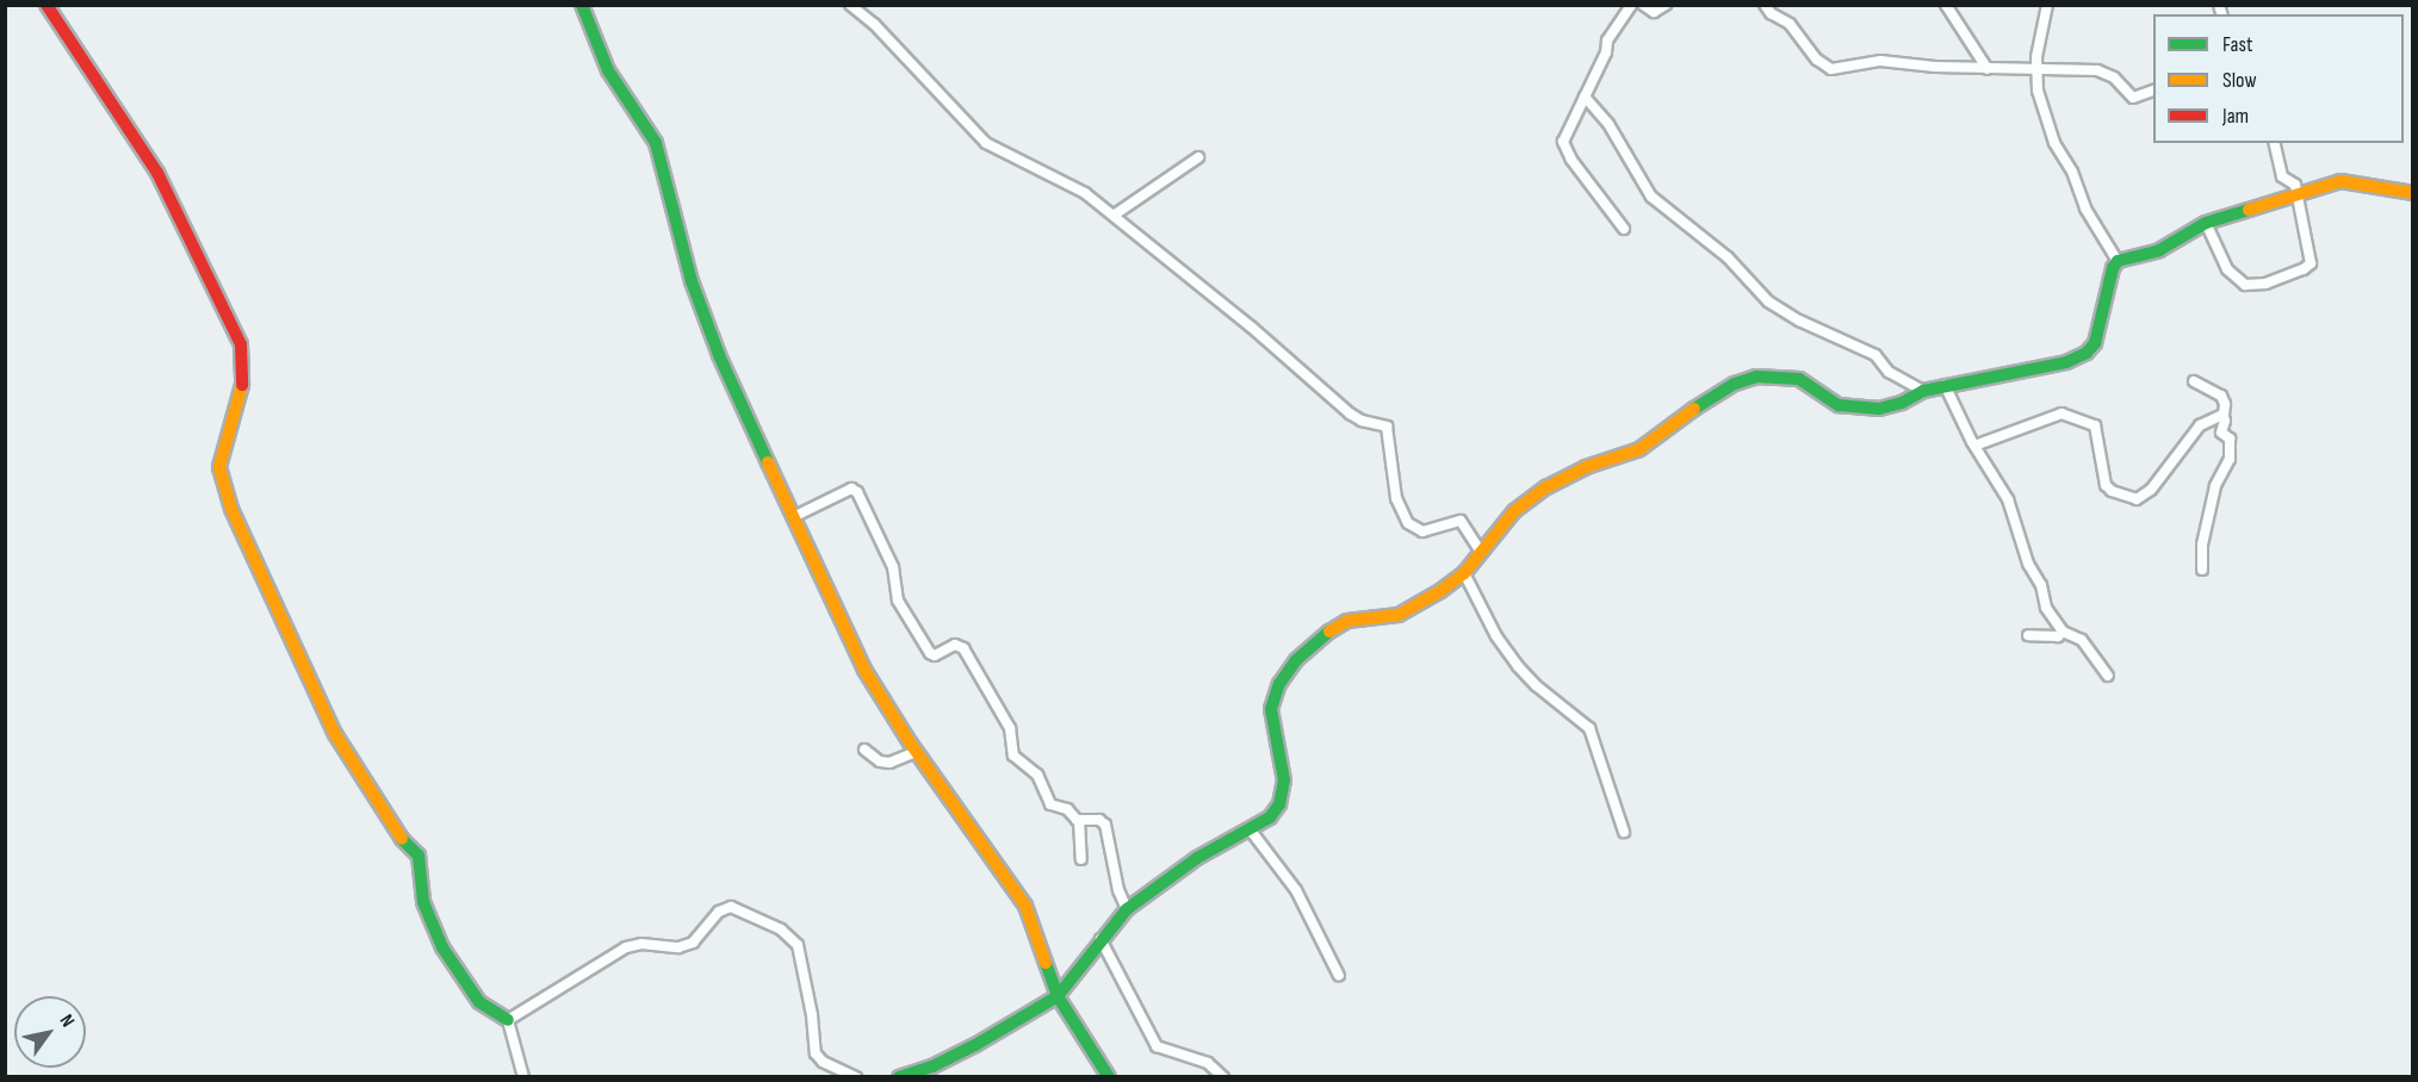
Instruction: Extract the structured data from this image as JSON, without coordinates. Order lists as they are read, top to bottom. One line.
{"legend":["Fast","Slow","Jam"],"north":"top right"}
